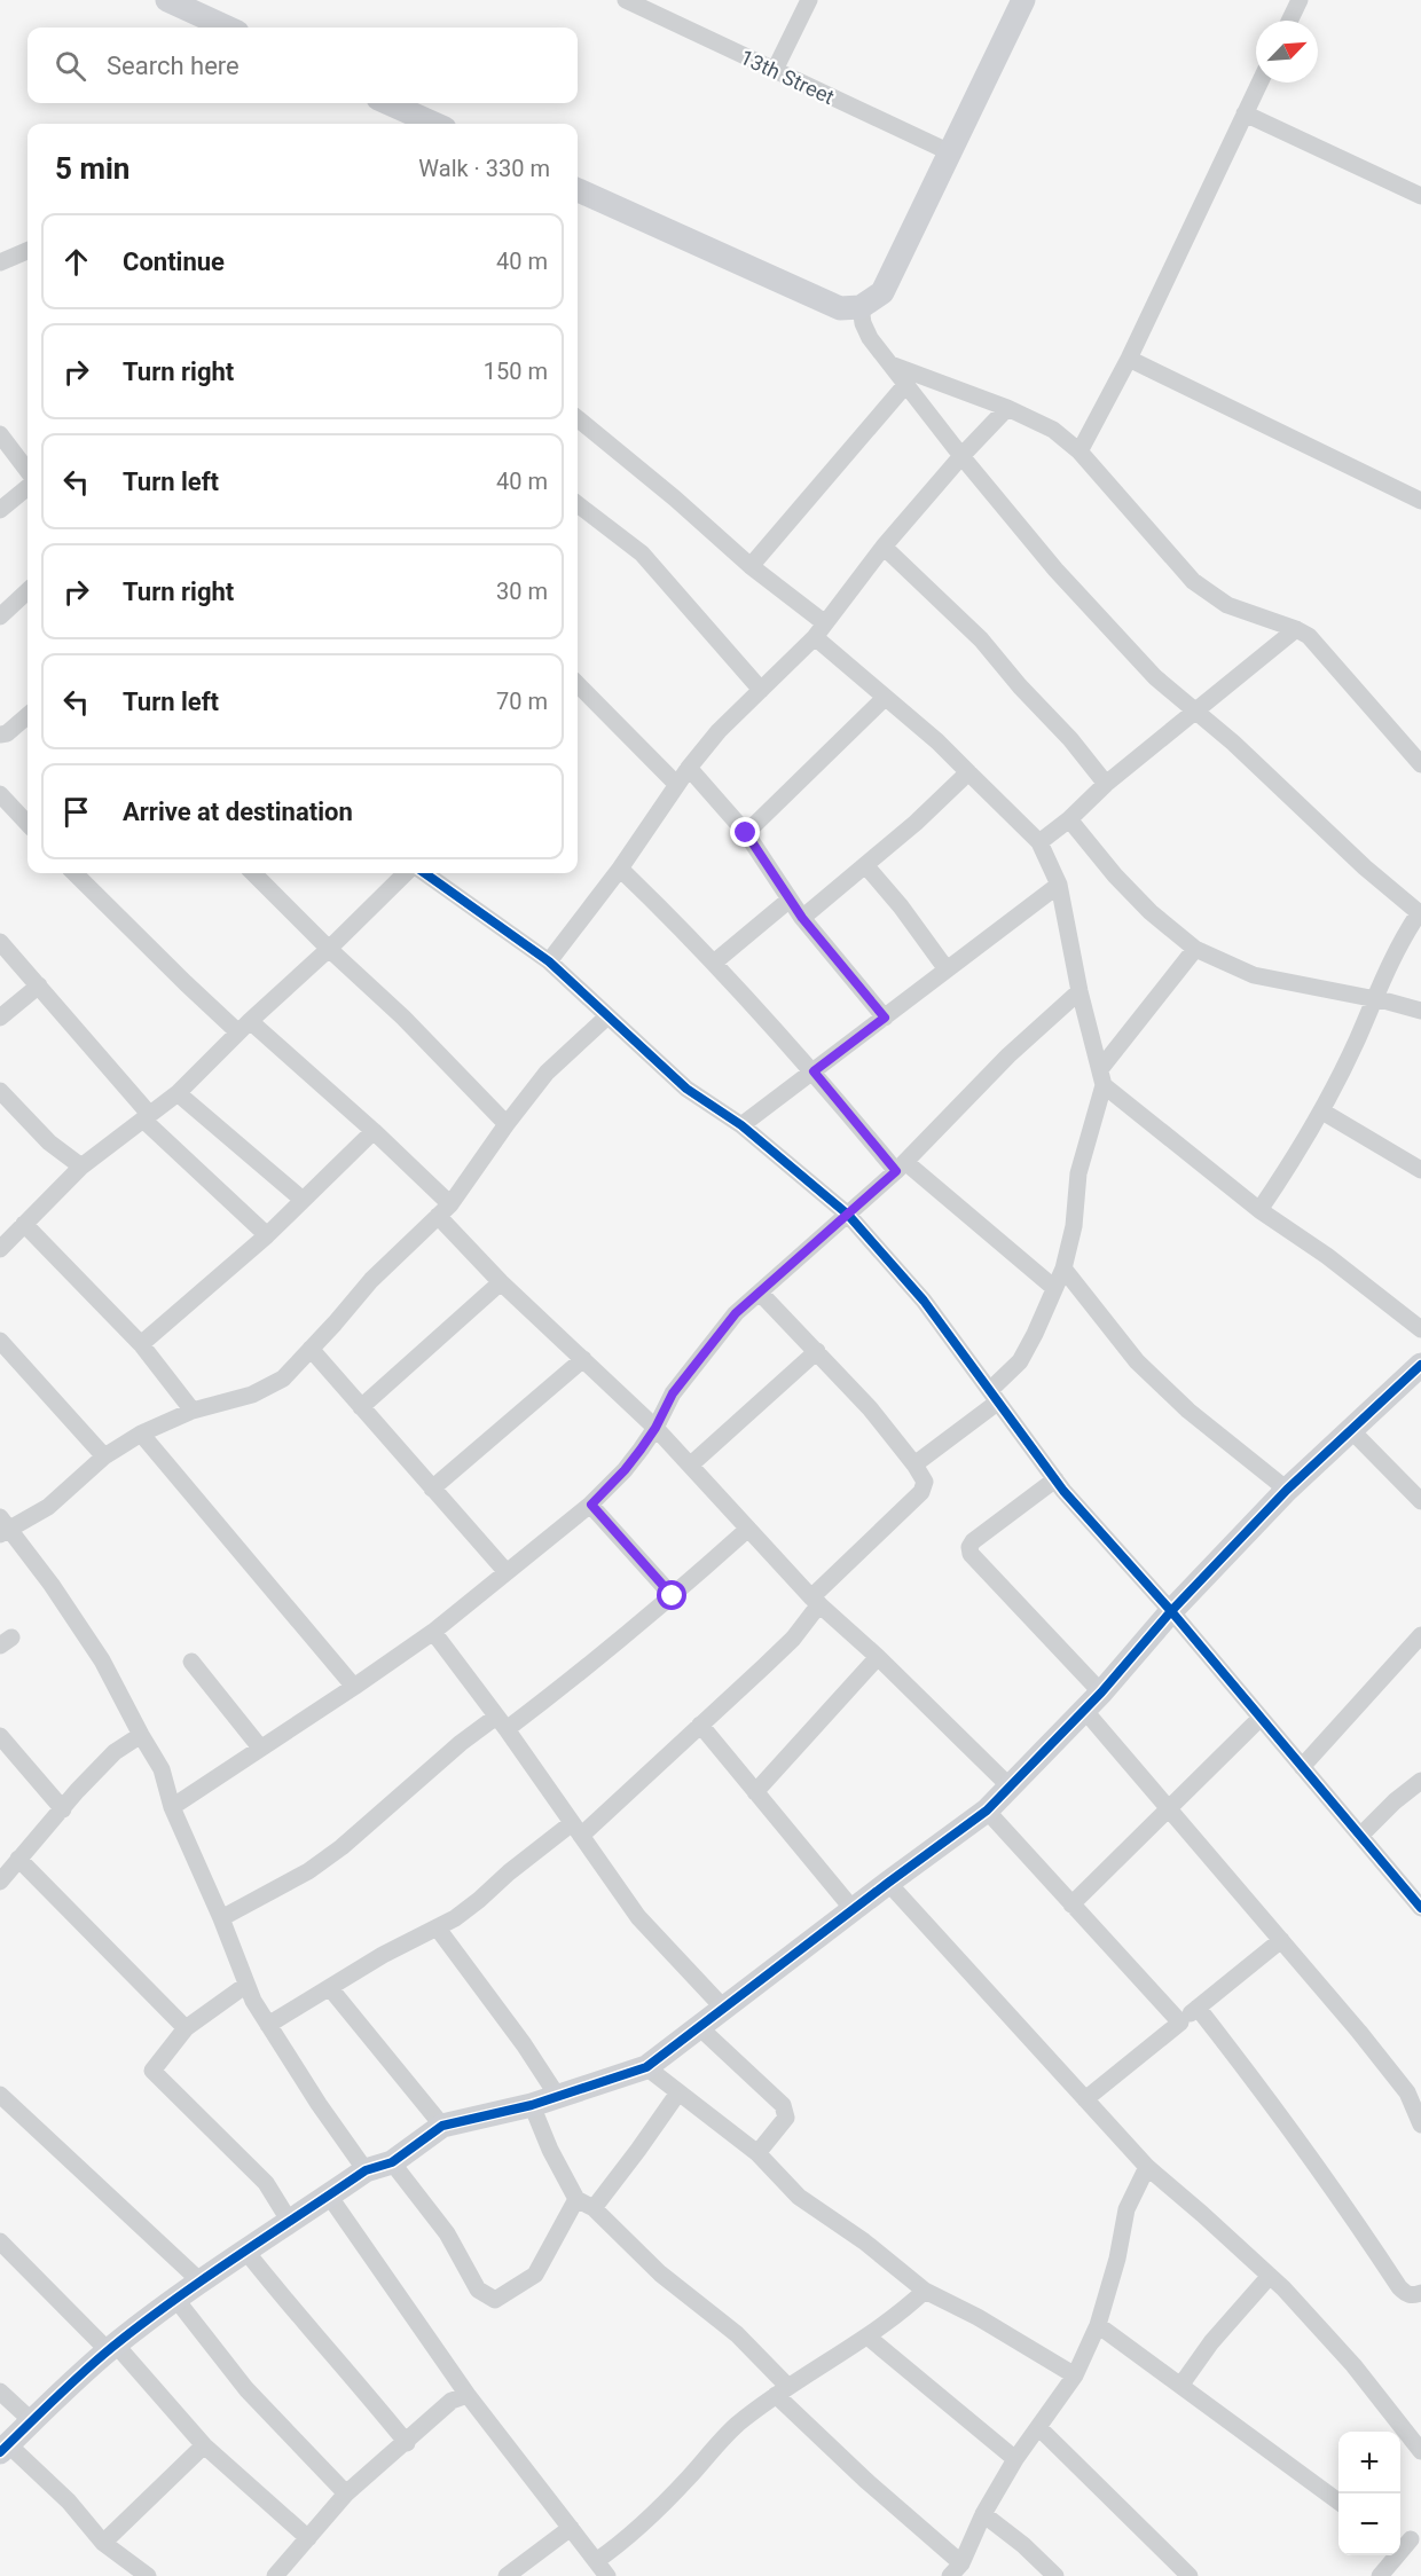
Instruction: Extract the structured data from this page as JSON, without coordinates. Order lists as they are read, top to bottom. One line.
{"streets":{"street":["13th Street"]},"north":"top right","page":{"search":"Search here","heading":["5 min","Walk · 330 m"],"list":[["Continue","40 m"],["Turn right","150 m"],["Turn left","40 m"],["Turn right","30 m"],["Turn left","70 m"],"Arrive at destination"],"map_buttons":["+","−"]}}
